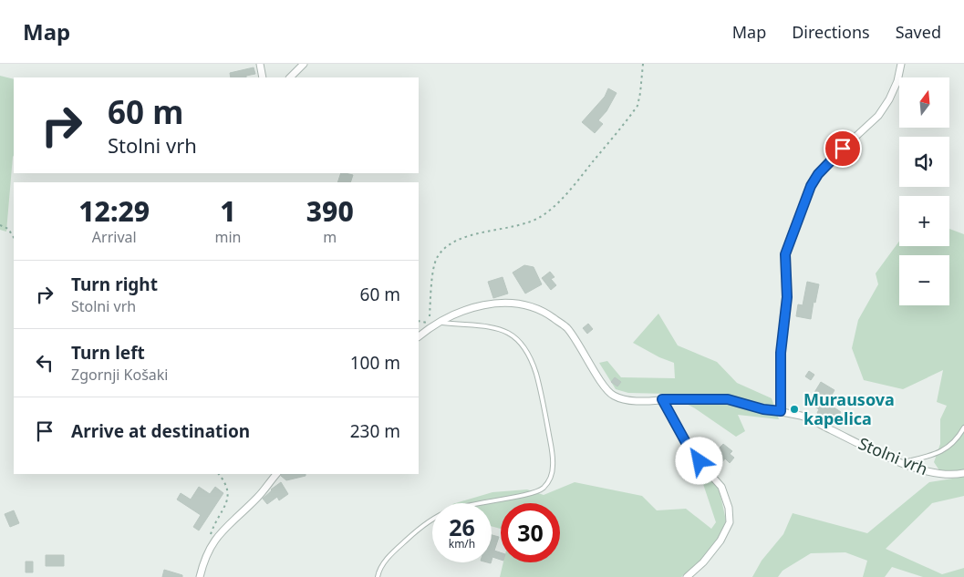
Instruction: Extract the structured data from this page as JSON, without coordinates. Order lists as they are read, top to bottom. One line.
{"streets":{"street":["Stolni vrh"]},"places":["Murausova kapelica"],"north":"top","page":{"header":"Map","nav":["Map","Directions","Saved"],"map_buttons":["+","−"],"turn":["60 m","Stolni vrh"],"eta":["12:29","Arrival","1","min","390","m"],"list":[{"name":"Turn right","note":"Stolni vrh","value":"60 m"},{"name":"Turn left","note":"Zgornji Košaki","value":"100 m"},{"name":"Arrive at destination","value":"230 m"}],"speed":"26 km/h","limit":"30"}}
